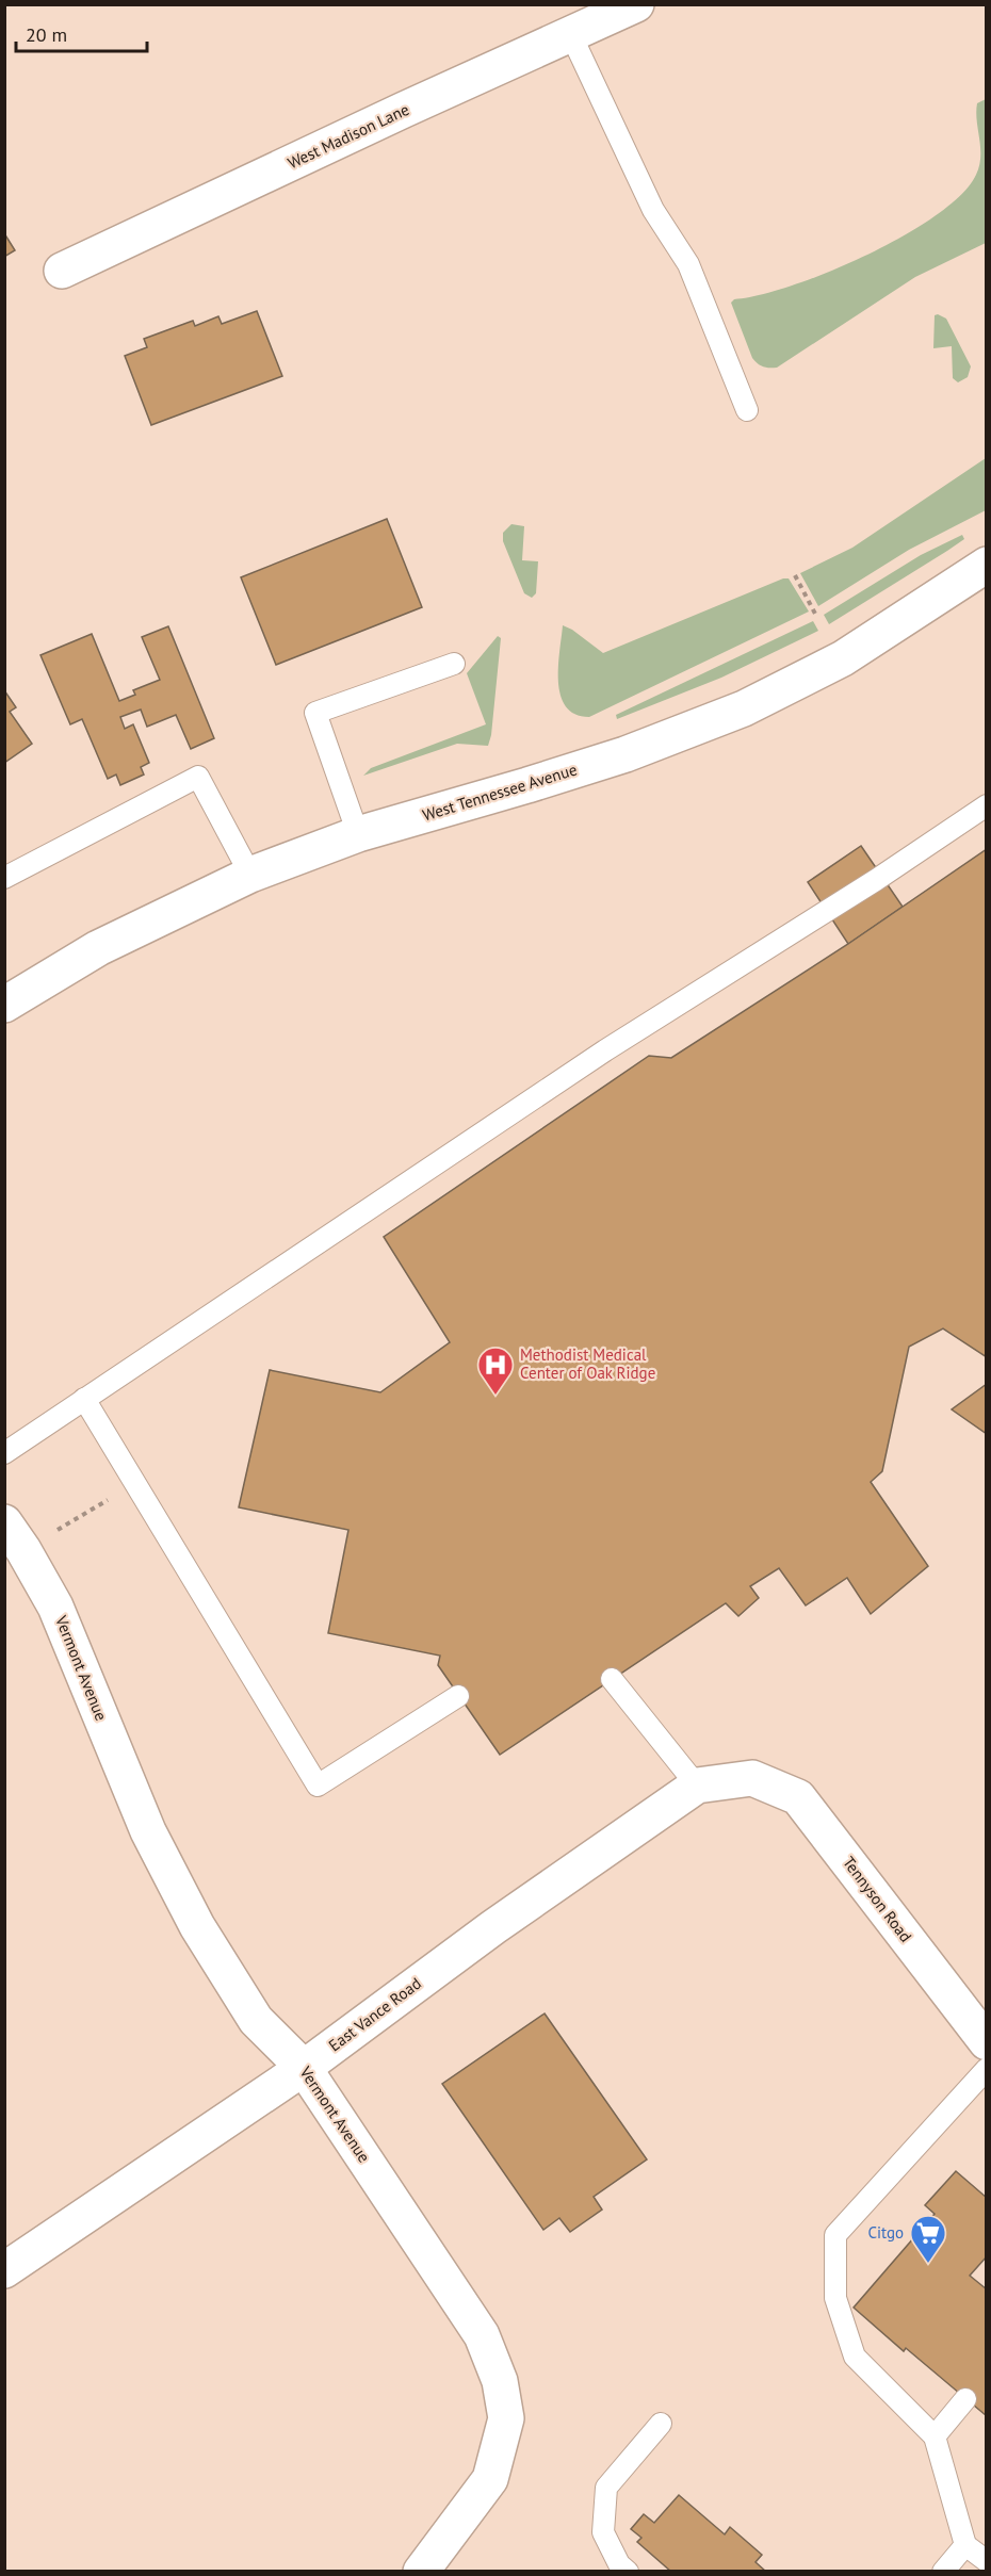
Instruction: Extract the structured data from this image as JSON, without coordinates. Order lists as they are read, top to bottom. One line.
{"streets":{"street":["West Madison Lane","West Tennessee Avenue","Vermont Avenue","Tennyson Road","East Vance Road"]},"crossings":[["Vermont Avenue","East Vance Road"],["Tennyson Road","East Vance Road"]],"places":{"hospital":["Methodist Medical Center of Oak Ridge"],"supermarket":["Citgo"]},"scale_bar":"20 m"}
